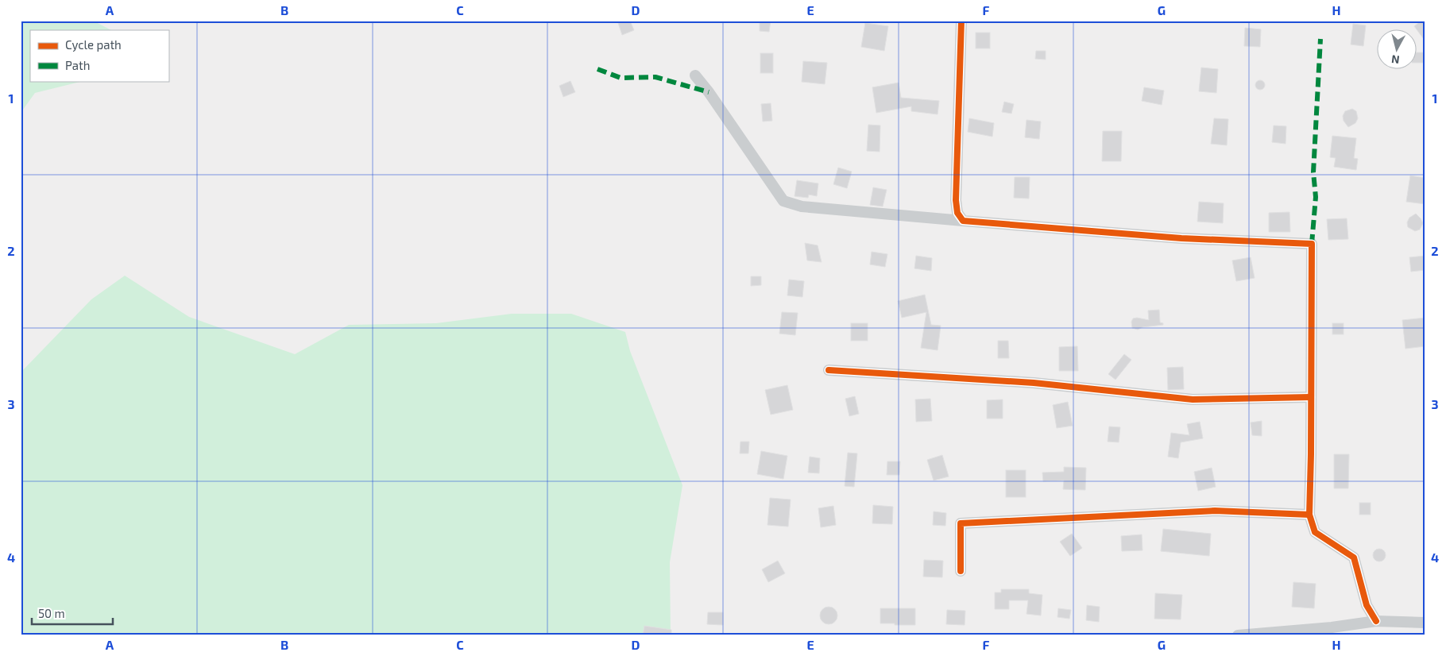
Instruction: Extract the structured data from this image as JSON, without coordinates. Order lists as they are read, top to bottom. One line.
{"legend":["Cycle path","Path"],"scale_bar":"50 m","north":"bottom","grid":{"columns":["A","B","C","D","E","F","G","H"],"rows":["1","2","3","4"]}}
